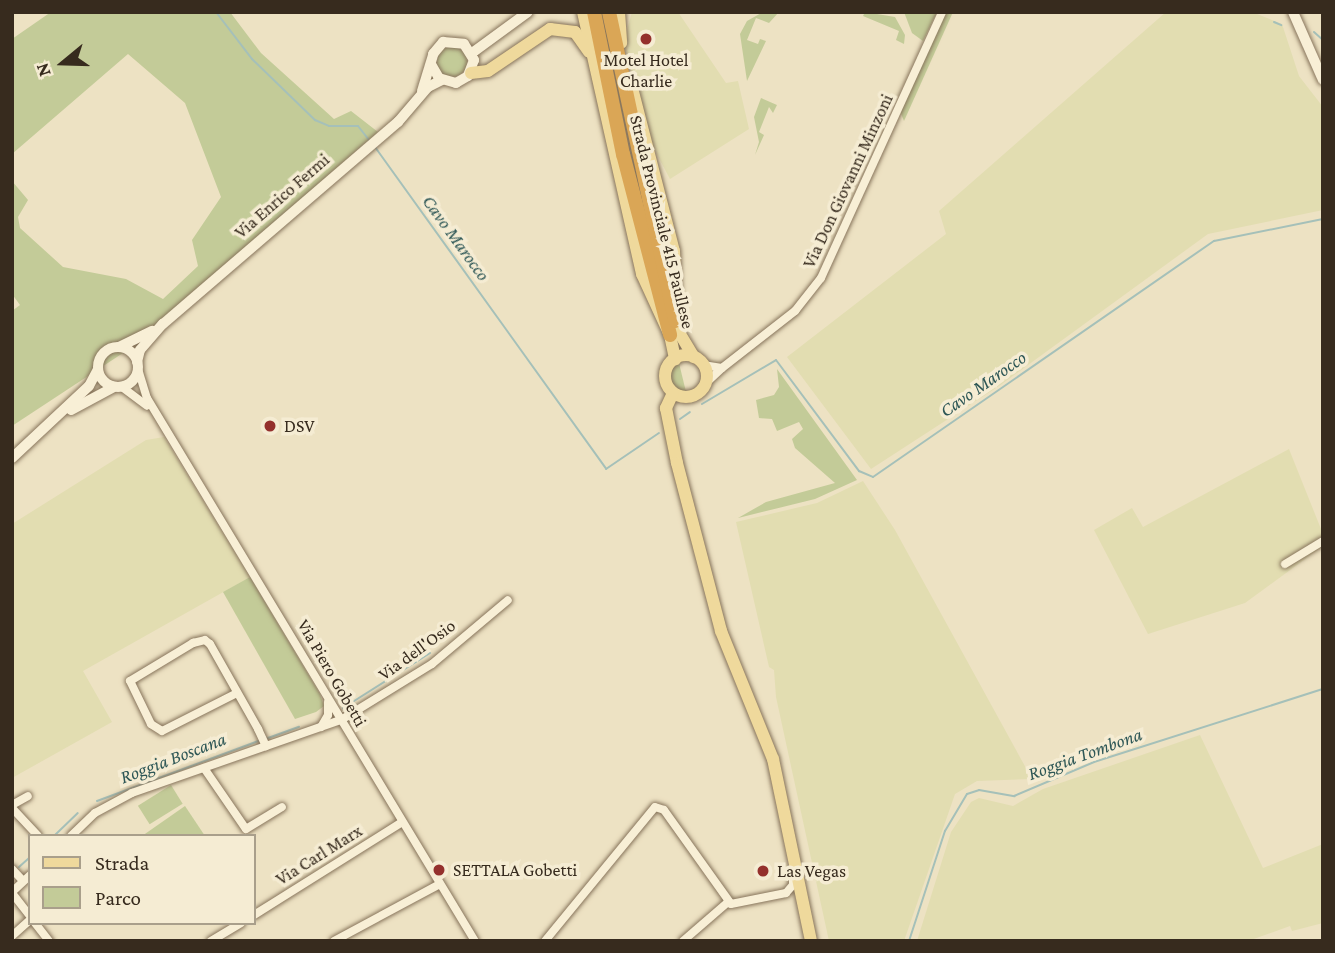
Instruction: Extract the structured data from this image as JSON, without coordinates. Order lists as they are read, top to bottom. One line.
{"streets":{"highway":["Strada Provinciale 415 Paullese"],"main road":["Via Enrico Fermi"],"street":["Via Don Giovanni Minzoni","Via dell'Osio","Via Piero Gobetti","Via Carl Marx"]},"crossings":[["Via Don Giovanni Minzoni","Strada Provinciale 415 Paullese"],["Via dell'Osio","Via Piero Gobetti"],["Via Piero Gobetti","Via Carl Marx"]],"water":["Cavo Marocco","Roggia Tombona","Roggia Boscana"],"places":["Motel Hotel Charlie","DSV","SETTALA Gobetti","Las Vegas"],"legend":["Strada","Parco"],"north":"left"}
